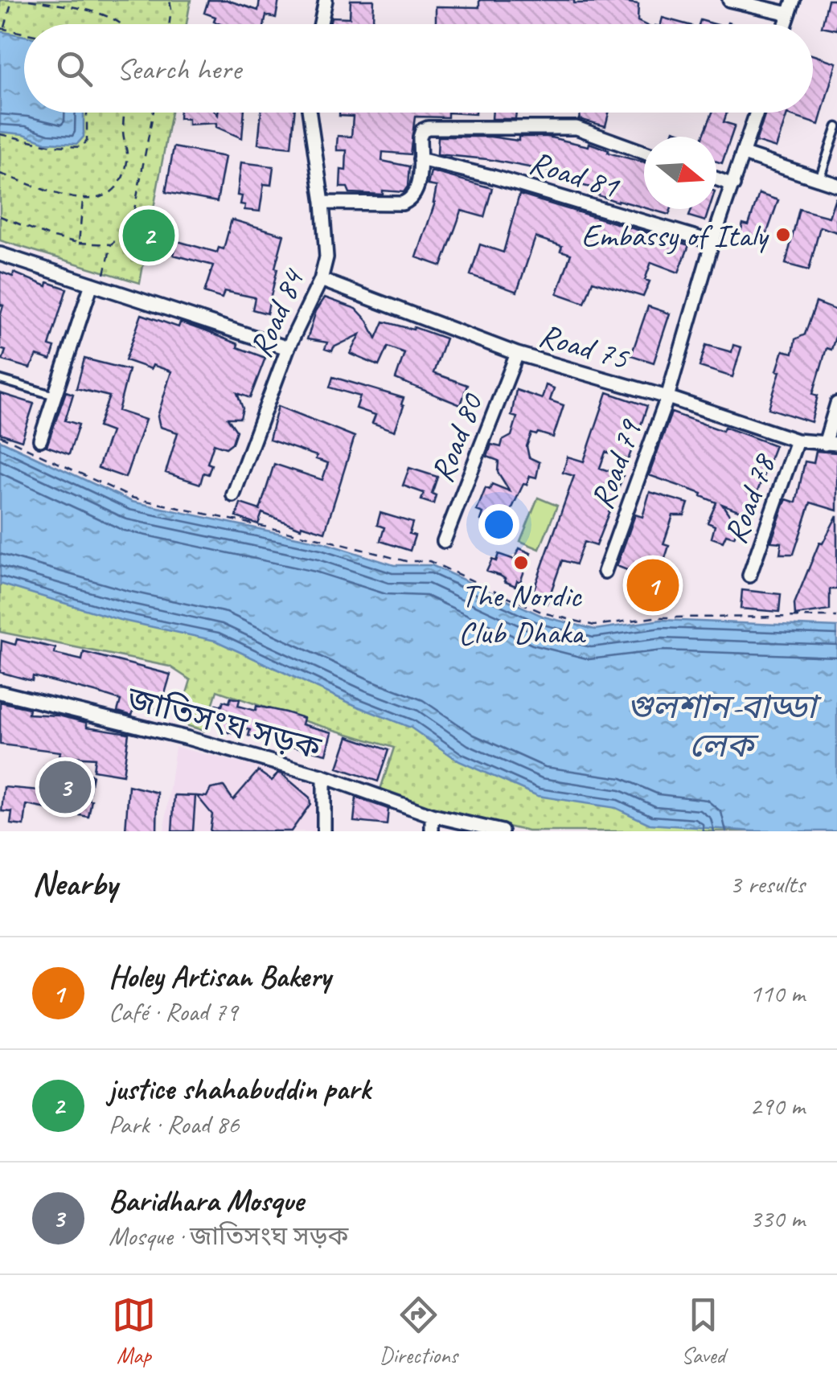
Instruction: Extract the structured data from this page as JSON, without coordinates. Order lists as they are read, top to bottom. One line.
{"streets":{"street":["Road 81","Road 84","Road 75","Road 80","Road 79","Road 78","জাতিসংঘ সড়ক"]},"crossings":[["Road 81","Road 79"],["Road 84","Road 75"],["Road 75","Road 80"],["Road 75","Road 79"],["Road 75","Road 78"]],"water":["গুলশান-বাড্ডা লেক"],"places":["Embassy of Italy","The Nordic Club Dhaka"],"north":"right","page":{"search":"Search here","pins":["2","1","3"],"heading":["Nearby","3 results"],"list":[{"mark":"1","name":"Holey Artisan Bakery","note":"Café · Road 79","value":"110 m"},{"mark":"2","name":"justice shahabuddin park","note":"Park · Road 86","value":"290 m"},{"mark":"3","name":"Baridhara Mosque","note":"Mosque · জাতিসংঘ সড়ক","value":"330 m"}],"nav":["Map","Directions","Saved"]}}
